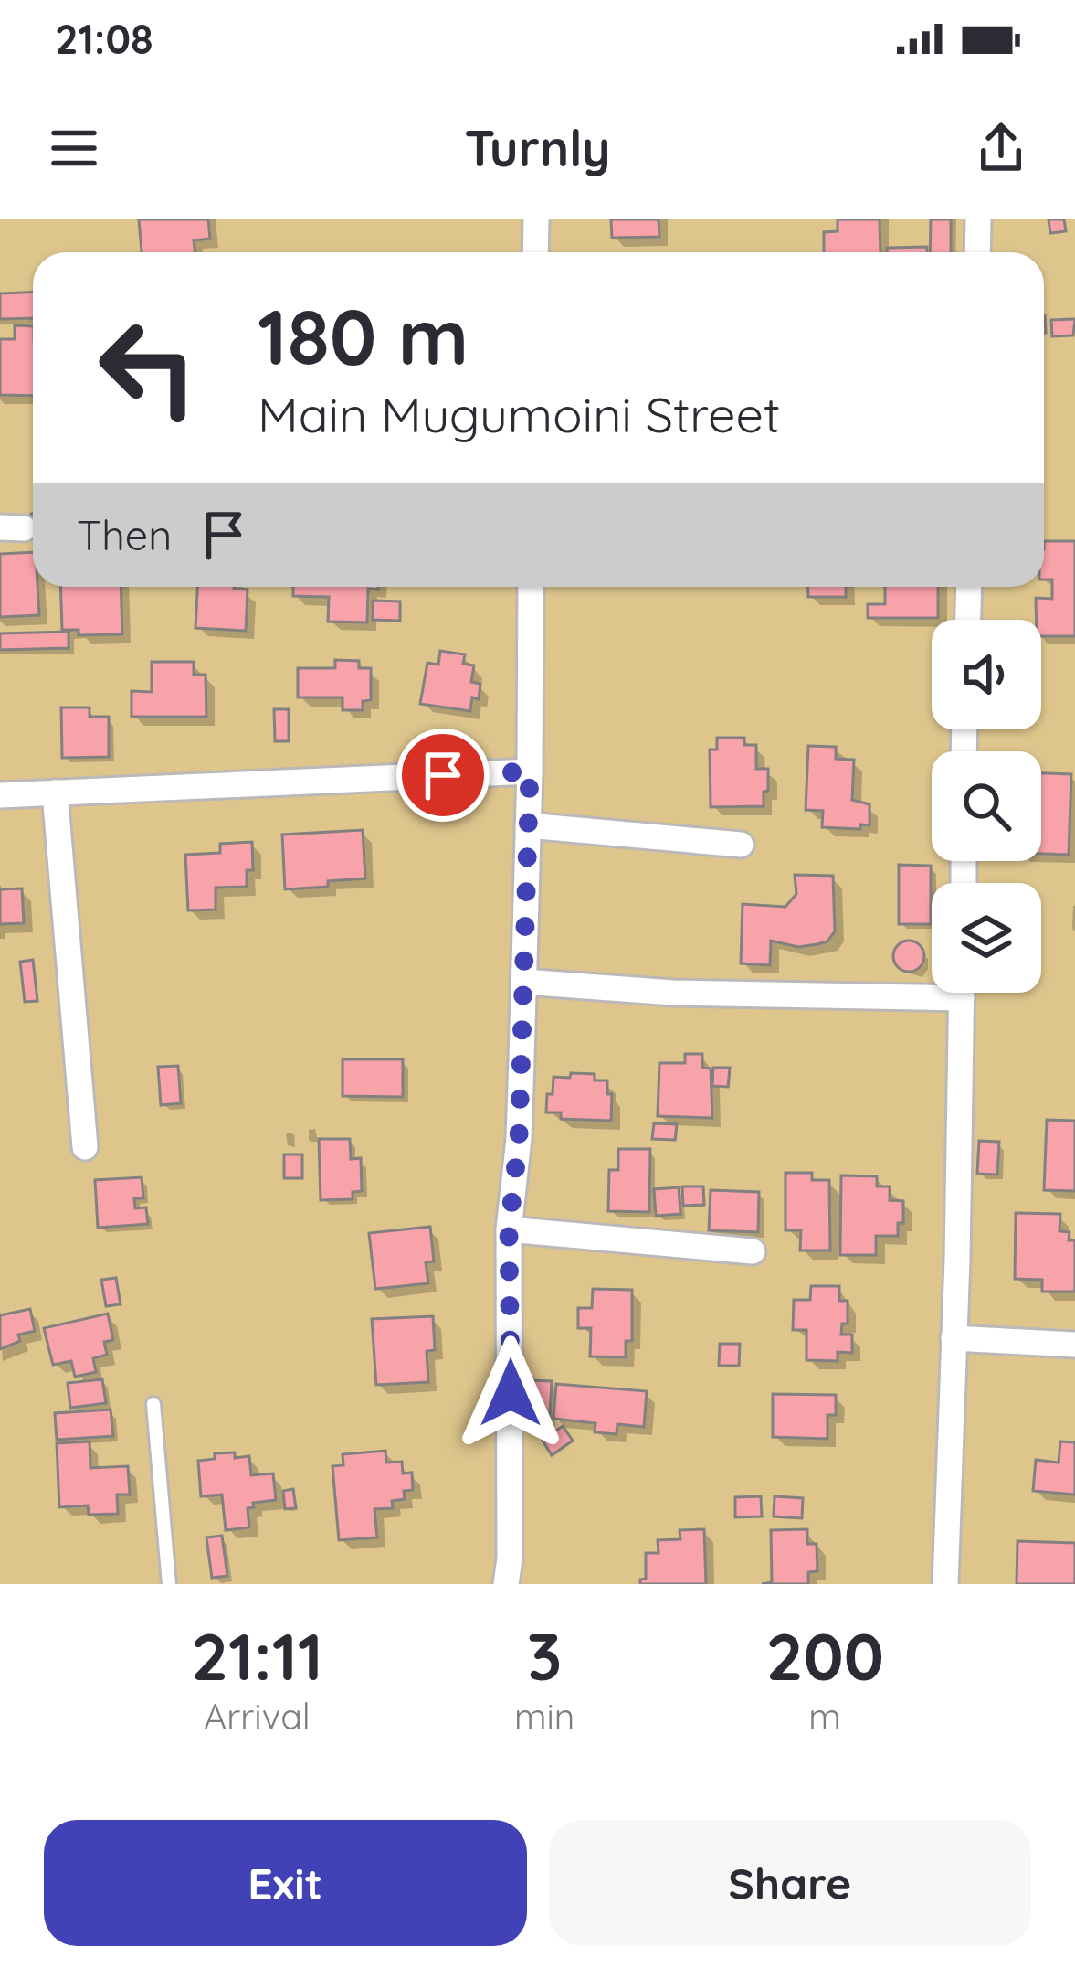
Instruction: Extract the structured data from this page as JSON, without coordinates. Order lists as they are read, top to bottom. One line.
{"page":{"status":"21:08","header":"Turnly","turn":["180 m","Main Mugumoini Street"],"then":"Then","eta":["21:11","Arrival","3","min","200","m"],"buttons":["Exit","Share"]}}
